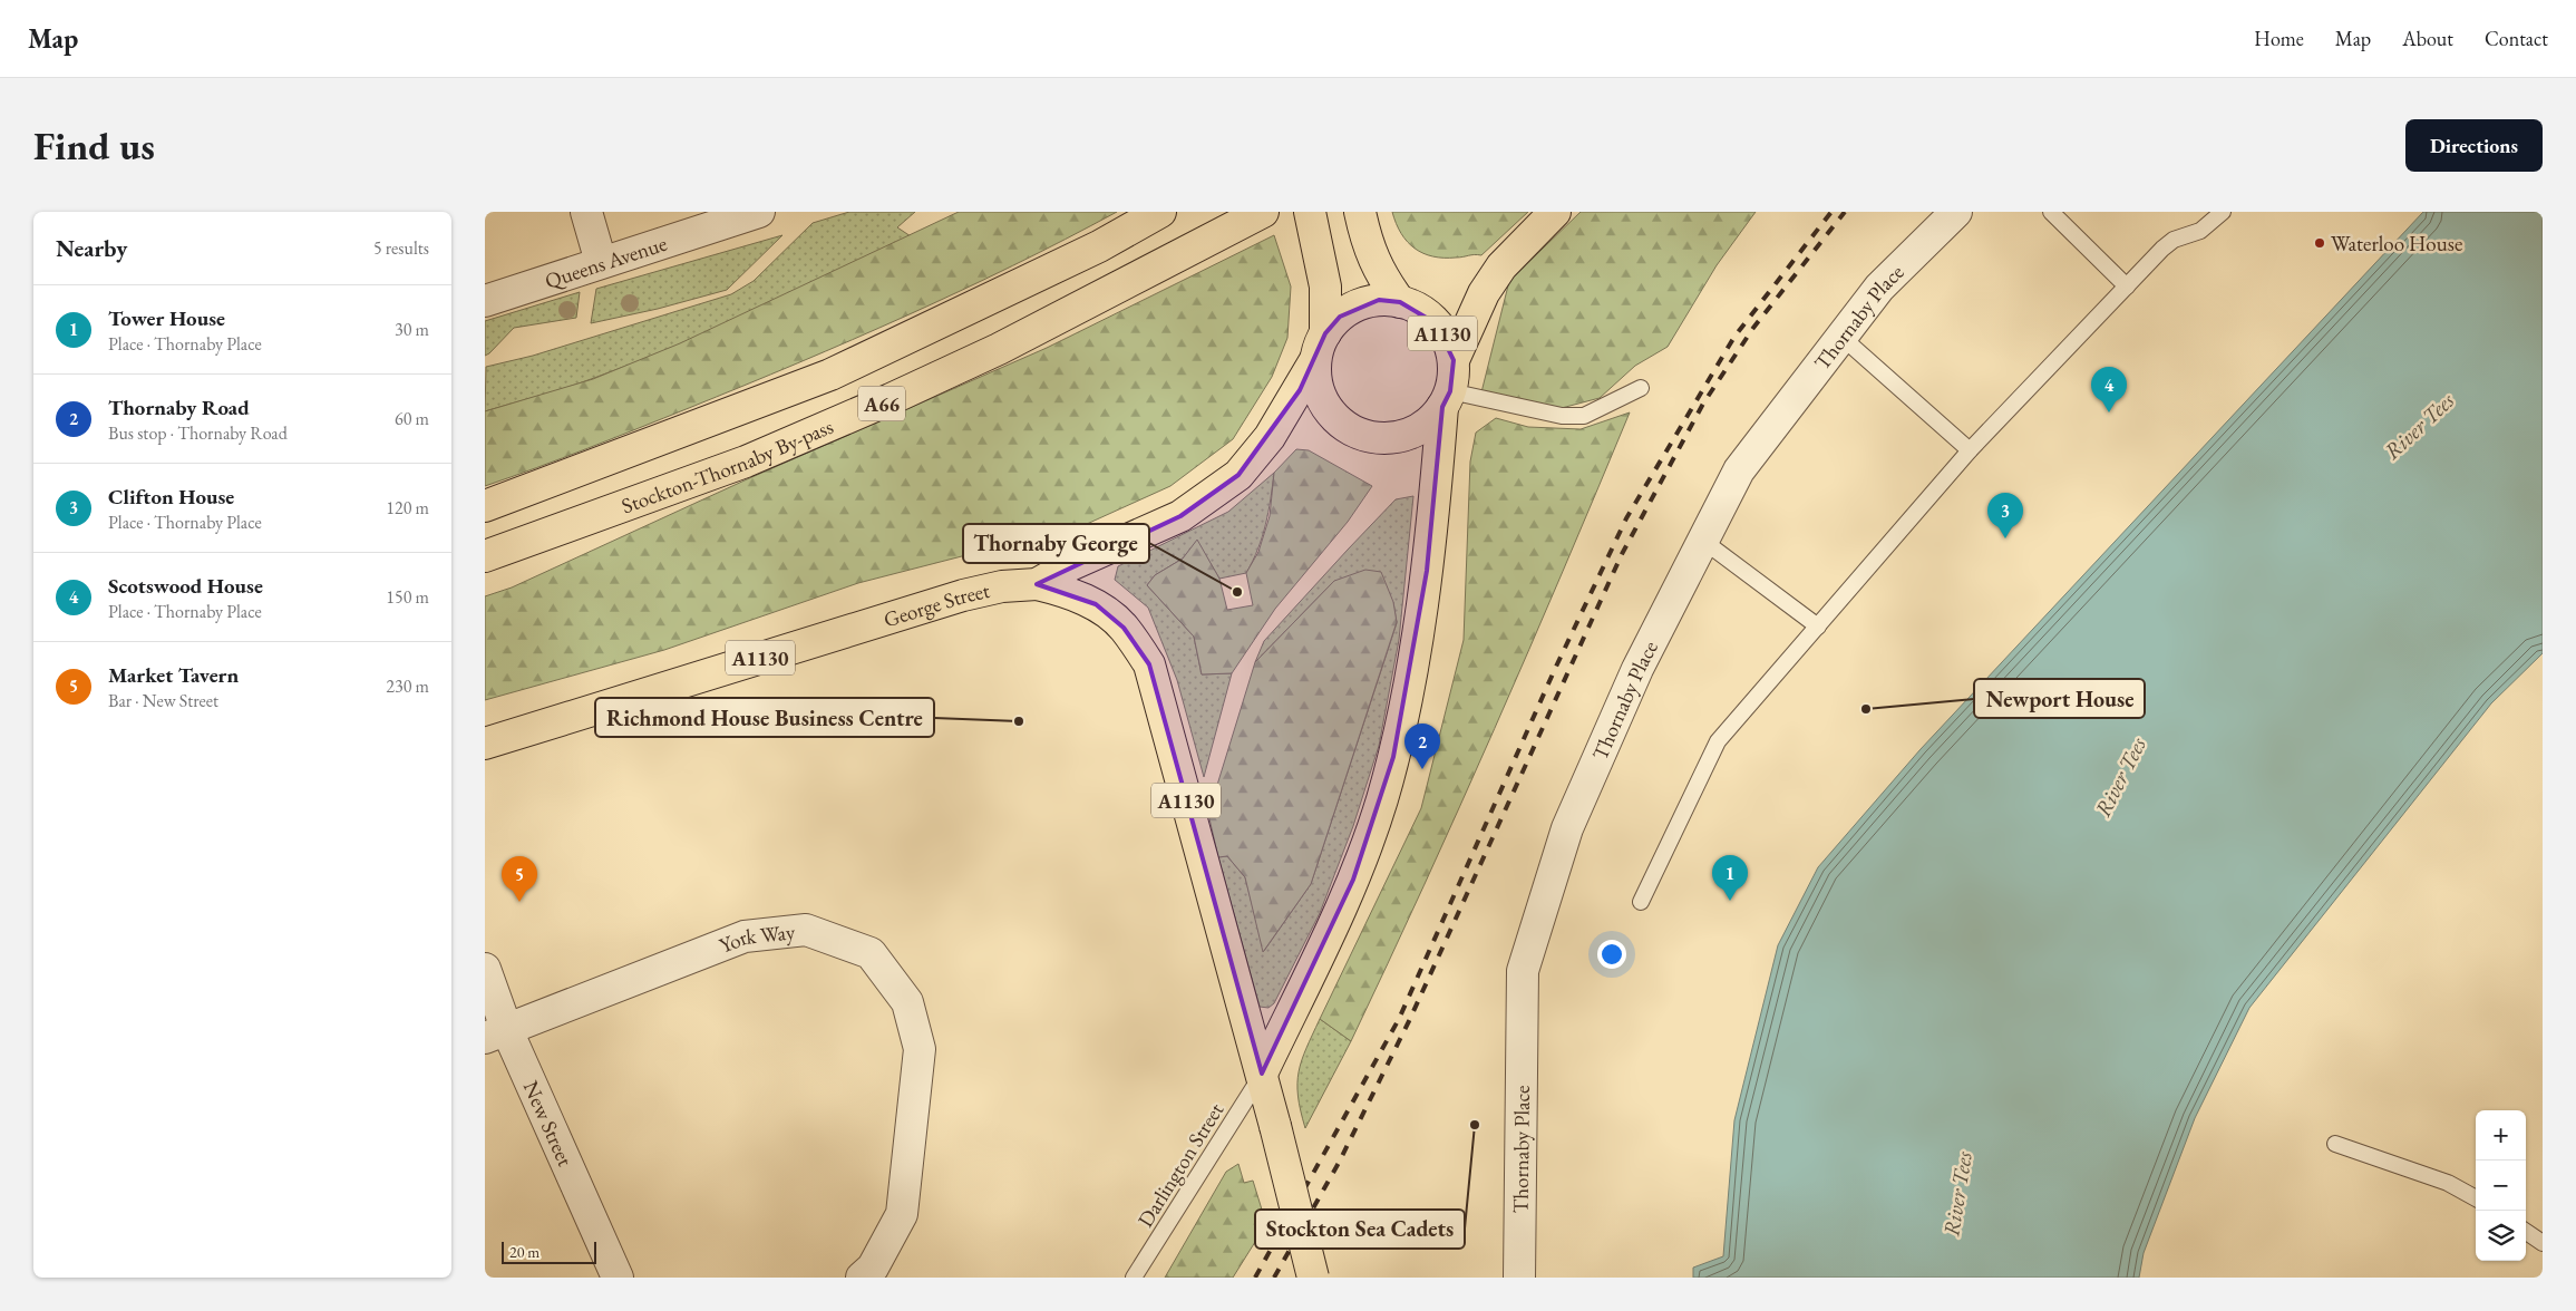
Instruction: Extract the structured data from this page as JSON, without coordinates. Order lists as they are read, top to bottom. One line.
{"streets":{"main road":["A1130","A66","Stockton-Thornaby By-pass","George Street"],"street":["Queens Avenue","Thornaby Place","York Way","New Street"],"lane":["Darlington Street"]},"crossings":[["A1130","George Street"],["A1130","Darlington Street"],["York Way","New Street"]],"water":["River Tees"],"places":["Waterloo House","Thornaby George","Newport House","Richmond House Business Centre","Stockton Sea Cadets"],"scale_bar":"20 m","page":{"header":"Map","nav":["Home","Map","About","Contact"],"buttons":"Directions","title":"Find us","heading":["Nearby","5 results"],"list":[{"mark":"1","name":"Tower House","note":"Place · Thornaby Place","value":"30 m"},{"mark":"2","name":"Thornaby Road","note":"Bus stop · Thornaby Road","value":"60 m"},{"mark":"3","name":"Clifton House","note":"Place · Thornaby Place","value":"120 m"},{"mark":"4","name":"Scotswood House","note":"Place · Thornaby Place","value":"150 m"},{"mark":"5","name":"Market Tavern","note":"Bar · New Street","value":"230 m"}],"pins":["4","3","2","1","5"],"map_buttons":["+","−"],"scale":"20 m"}}
